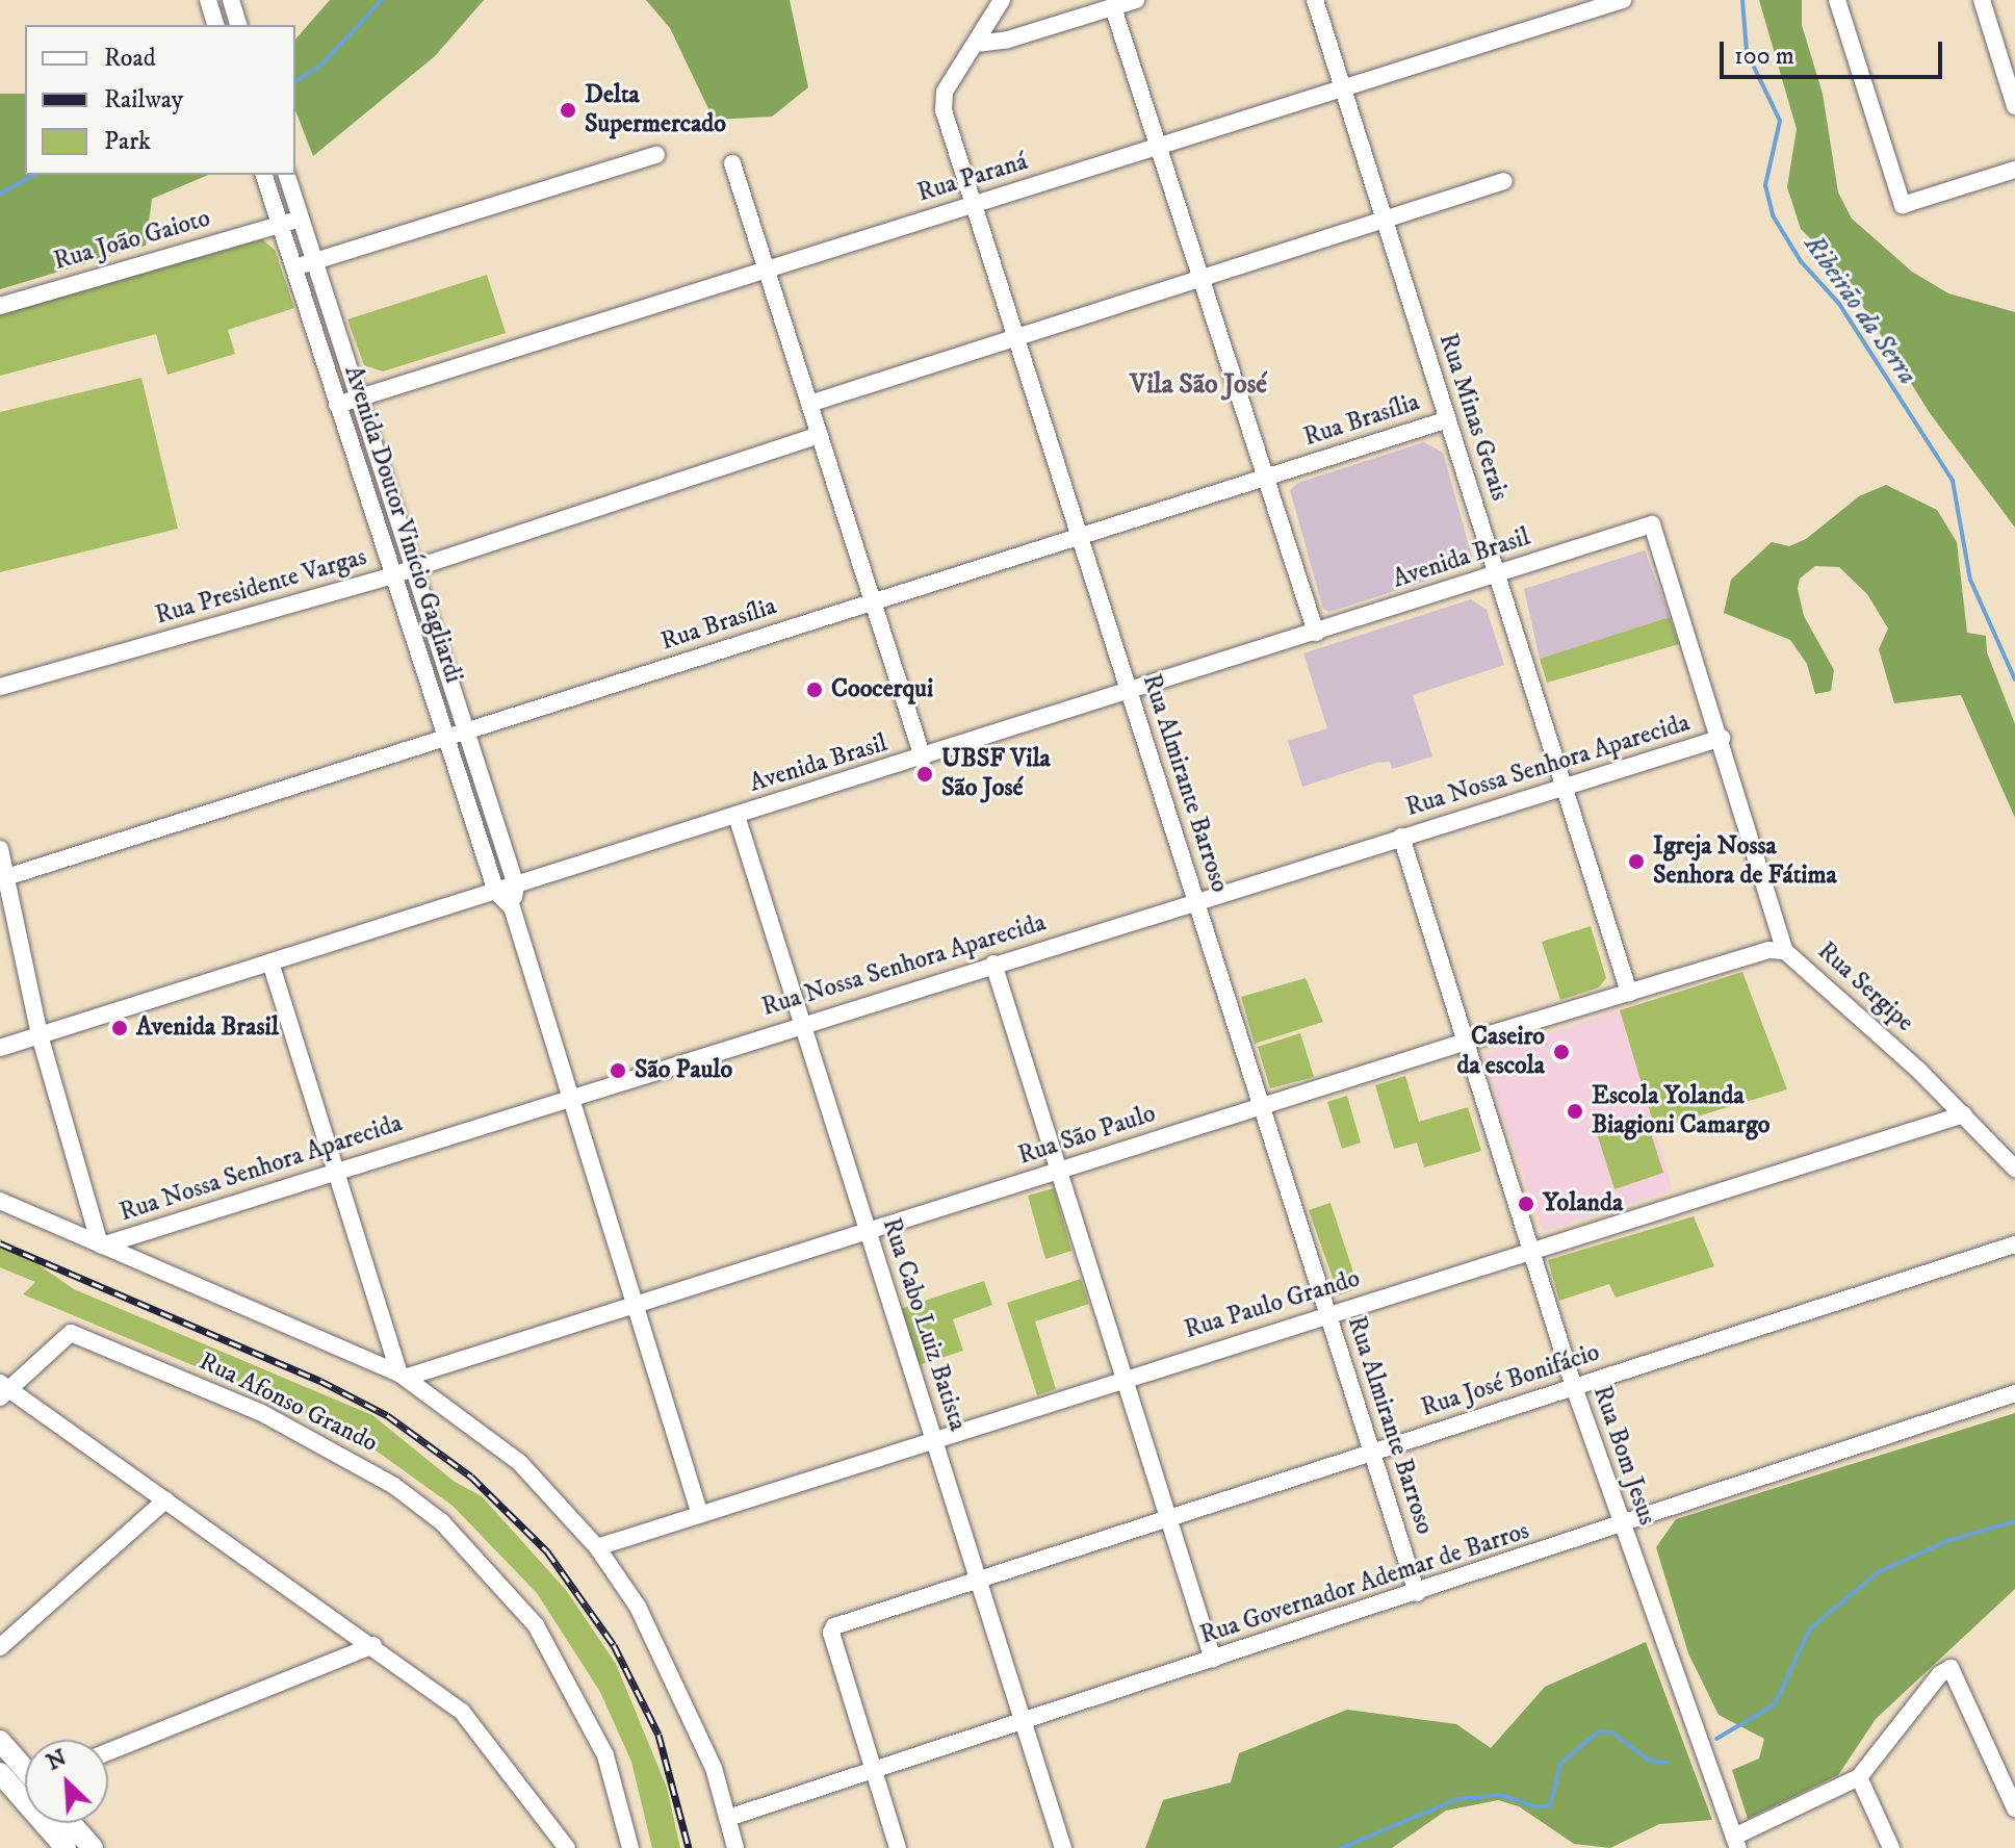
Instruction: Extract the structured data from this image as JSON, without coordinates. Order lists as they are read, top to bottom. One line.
{"streets":{"street":["Rua Paraná","Rua João Gaioto","Rua Minas Gerais","Rua Brasília","Avenida Doutor Vinício Gagliardi","Avenida Brasil","Rua Presidente Vargas","Rua Nossa Senhora Aparecida","Rua Almirante Barroso","Rua Sergipe","Rua São Paulo","Rua Paulo Grando","Rua Cabo Luiz Batista","Rua José Bonifácio","Rua Afonso Grando","Rua Bom Jesus","Rua Governador Ademar de Barros"]},"crossings":[["Rua Paraná","Rua Minas Gerais"],["Rua Paraná","Avenida Doutor Vinício Gagliardi"],["Rua Paraná","Rua Almirante Barroso"],["Rua João Gaioto","Avenida Doutor Vinício Gagliardi"],["Rua Minas Gerais","Rua Brasília"],["Rua Minas Gerais","Avenida Brasil"],["Rua Minas Gerais","Rua Nossa Senhora Aparecida"],["Rua Minas Gerais","Rua São Paulo"],["Rua Brasília","Avenida Doutor Vinício Gagliardi"],["Rua Brasília","Rua Almirante Barroso"],["Avenida Doutor Vinício Gagliardi","Avenida Brasil"],["Avenida Doutor Vinício Gagliardi","Rua Presidente Vargas"],["Avenida Brasil","Rua Almirante Barroso"],["Avenida Brasil","Rua Sergipe"],["Avenida Brasil","Rua Cabo Luiz Batista"],["Rua Nossa Senhora Aparecida","Rua Almirante Barroso"],["Rua Nossa Senhora Aparecida","Rua Sergipe"],["Rua Nossa Senhora Aparecida","Rua Cabo Luiz Batista"],["Rua Nossa Senhora Aparecida","Rua Bom Jesus"],["Rua Almirante Barroso","Rua São Paulo"],["Rua Almirante Barroso","Rua Paulo Grando"],["Rua Almirante Barroso","Rua José Bonifácio"],["Rua Almirante Barroso","Rua Governador Ademar de Barros"],["Rua Sergipe","Rua São Paulo"],["Rua Sergipe","Rua Paulo Grando"],["Rua São Paulo","Rua Cabo Luiz Batista"],["Rua São Paulo","Rua Bom Jesus"],["Rua Paulo Grando","Rua Cabo Luiz Batista"],["Rua Paulo Grando","Rua Bom Jesus"],["Rua Cabo Luiz Batista","Rua José Bonifácio"],["Rua Cabo Luiz Batista","Rua Governador Ademar de Barros"],["Rua José Bonifácio","Rua Bom Jesus"],["Rua José Bonifácio","Rua Governador Ademar de Barros"],["Rua Bom Jesus","Rua Governador Ademar de Barros"]],"districts":["Vila São José"],"water":["Ribeirão da Serra"],"places":["Delta Supermercado","Coocerqui","UBSF Vila São José","Igreja Nossa Senhora de Fátima","Avenida Brasil","Caseiro da escola","São Paulo","Escola Yolanda Biagioni Camargo","Yolanda"],"legend":["Road","Railway","Park"],"scale_bar":"100 m","north":"top left"}
